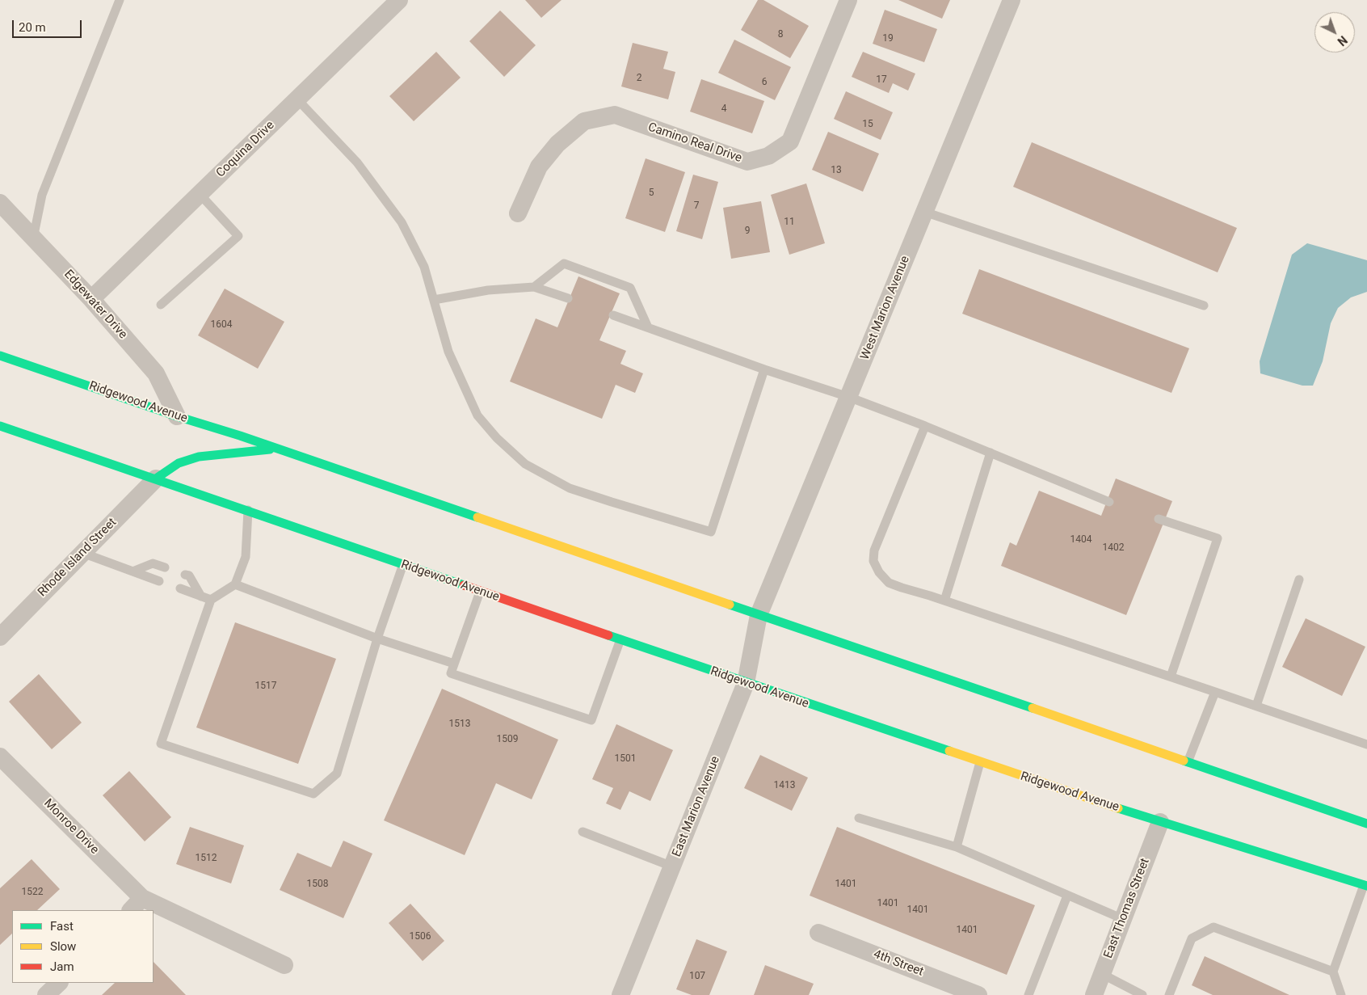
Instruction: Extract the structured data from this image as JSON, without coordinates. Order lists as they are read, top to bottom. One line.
{"streets":{"main road":["Ridgewood Avenue"],"street":["Camino Real Drive","Coquina Drive","Edgewater Drive","West Marion Avenue","Rhode Island Street","East Marion Avenue","Monroe Drive","East Thomas Street","4th Street"]},"crossings":[["Coquina Drive","Edgewater Drive"],["Edgewater Drive","Ridgewood Avenue"],["West Marion Avenue","Ridgewood Avenue"],["West Marion Avenue","East Marion Avenue"],["Ridgewood Avenue","Rhode Island Street"],["Ridgewood Avenue","East Marion Avenue"],["Ridgewood Avenue","East Thomas Street"]],"house_numbers":["8","19","2","17","6","4","15","13","5","7","11","9","1604","1404","1402","1517","1513","1509","1501","1413","1512","1508","1401","1522","1401","1401","1401","1506","107"],"legend":["Fast","Slow","Jam"],"scale_bar":"20 m","north":"bottom right"}
